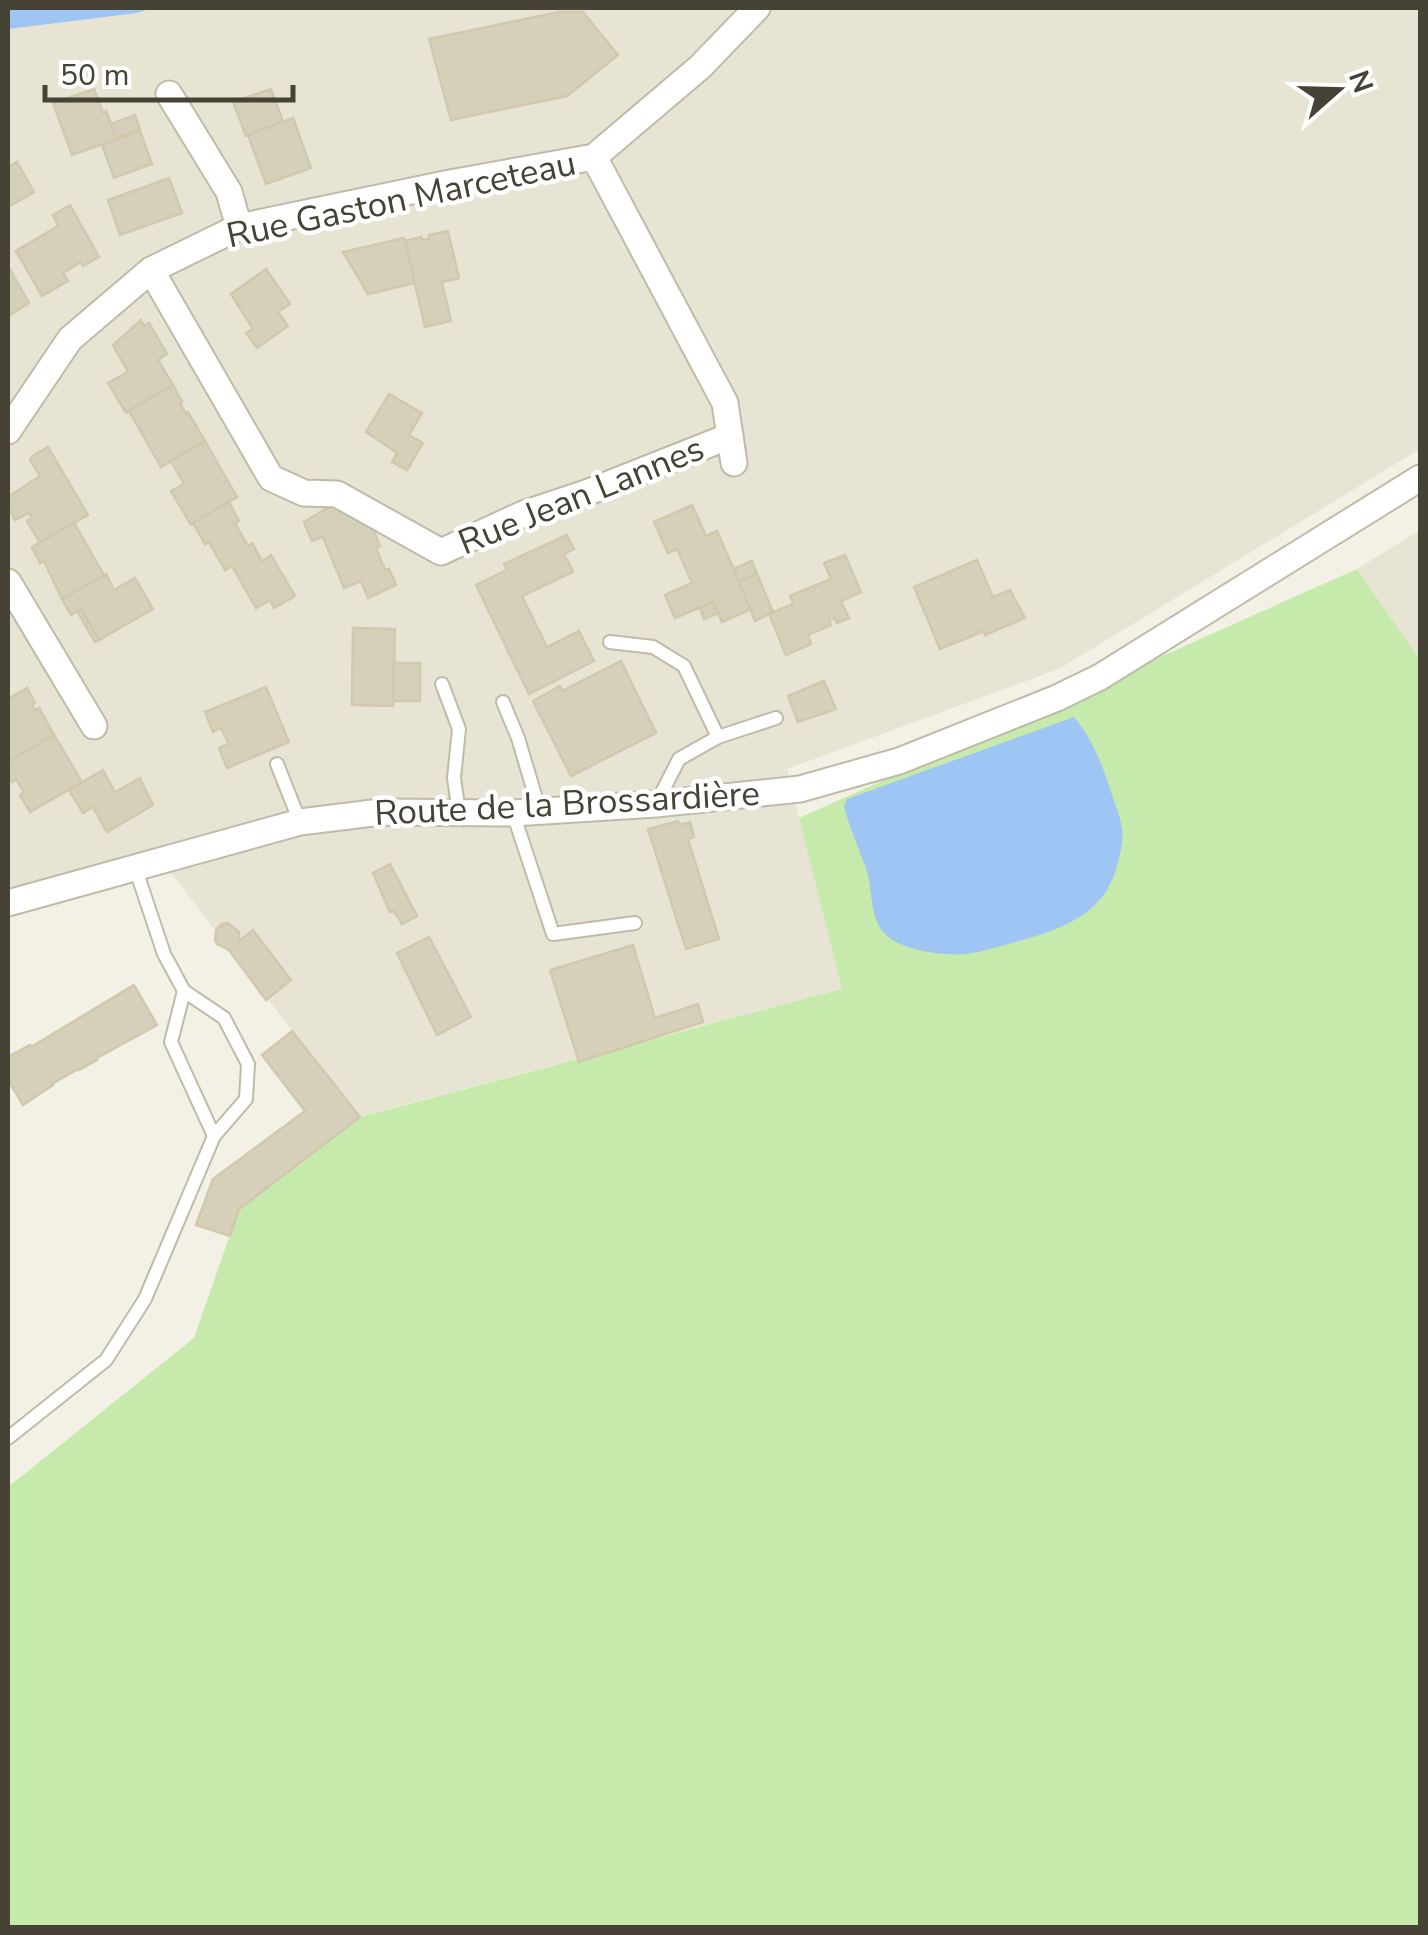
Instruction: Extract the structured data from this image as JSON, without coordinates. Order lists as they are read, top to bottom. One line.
{"streets":{"street":["Rue Gaston Marceteau","Rue Jean Lannes","Route de la Brossardière"]},"crossings":[["Rue Gaston Marceteau","Rue Jean Lannes"]],"scale_bar":"50 m","north":"right"}
